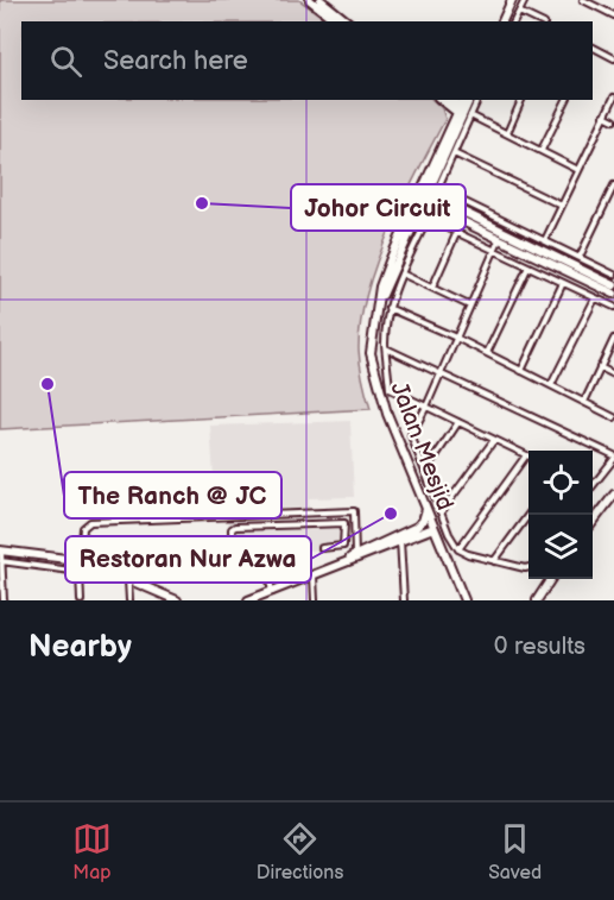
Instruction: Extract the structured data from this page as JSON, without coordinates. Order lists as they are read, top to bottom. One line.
{"streets":{"main road":["Jalan Mesjid"]},"places":["Johor Circuit","The Ranch @ JC","Restoran Nur Azwa"],"page":{"search":"Search here","heading":["Nearby","0 results"],"nav":["Map","Directions","Saved"]}}
